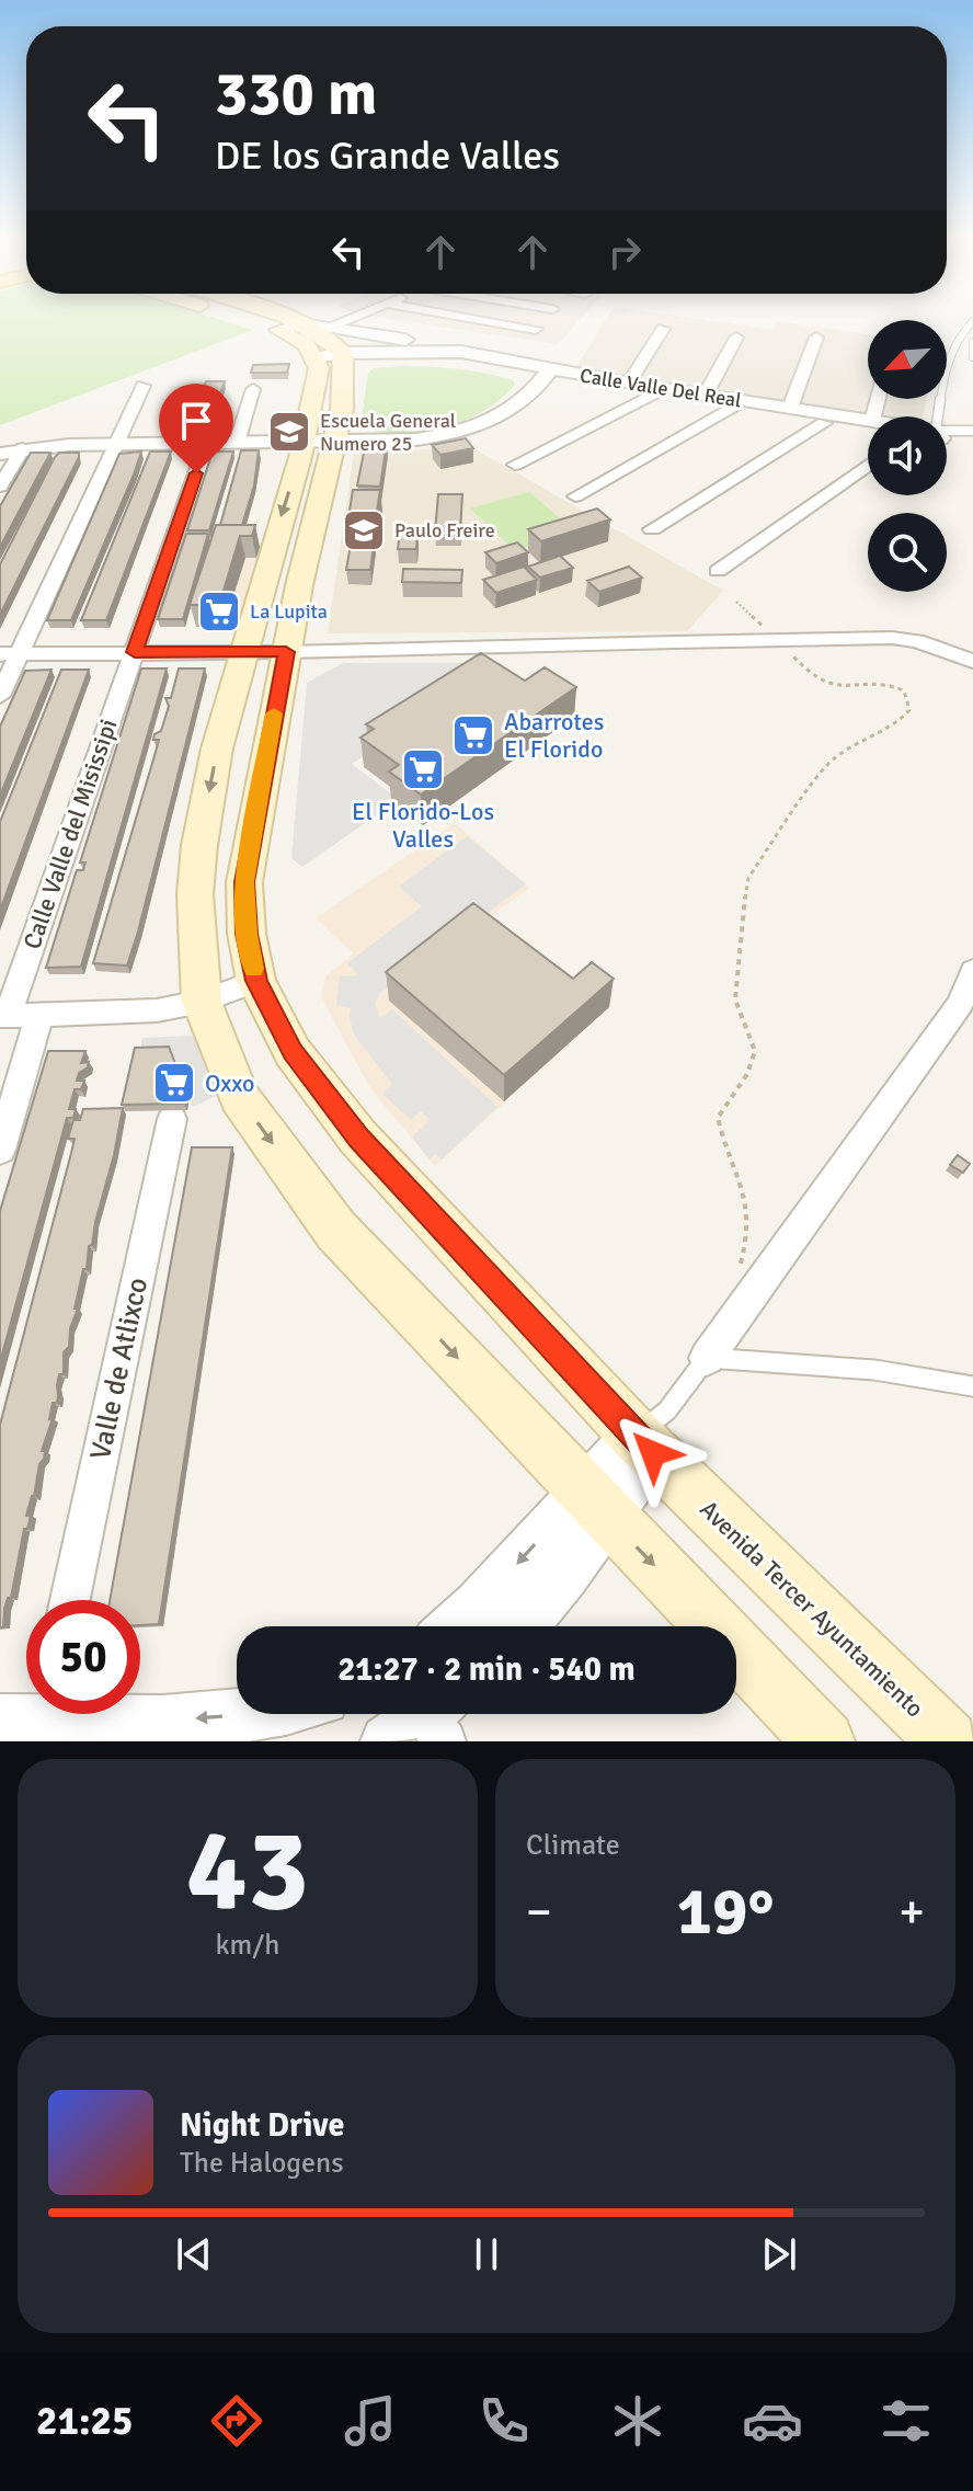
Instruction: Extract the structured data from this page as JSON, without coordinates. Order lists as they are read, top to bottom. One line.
{"streets":{"main road":["Avenida Tercer Ayuntamiento"],"street":["Calle Valle Del Real","Calle Valle del Misissipi","Valle de Atlixco"]},"crossings":[["Calle Valle Del Real","Avenida Tercer Ayuntamiento"]],"places":{"school or university":["Escuela General Numero 25","Paulo Freire"],"supermarket":["La Lupita","Abarrotes El Florido","El Florido-Los Valles","Oxxo"]},"north":"bottom left","page":{"turn":["330 m","DE los Grande Valles"],"limit":"50","trip":"21:27 · 2 min · 540 m","tile":[["43","km/h"],"Climate"],"heat":["−","19°","+"],"song":["Night Drive","The Halogens"],"tabs":"21:25"}}
